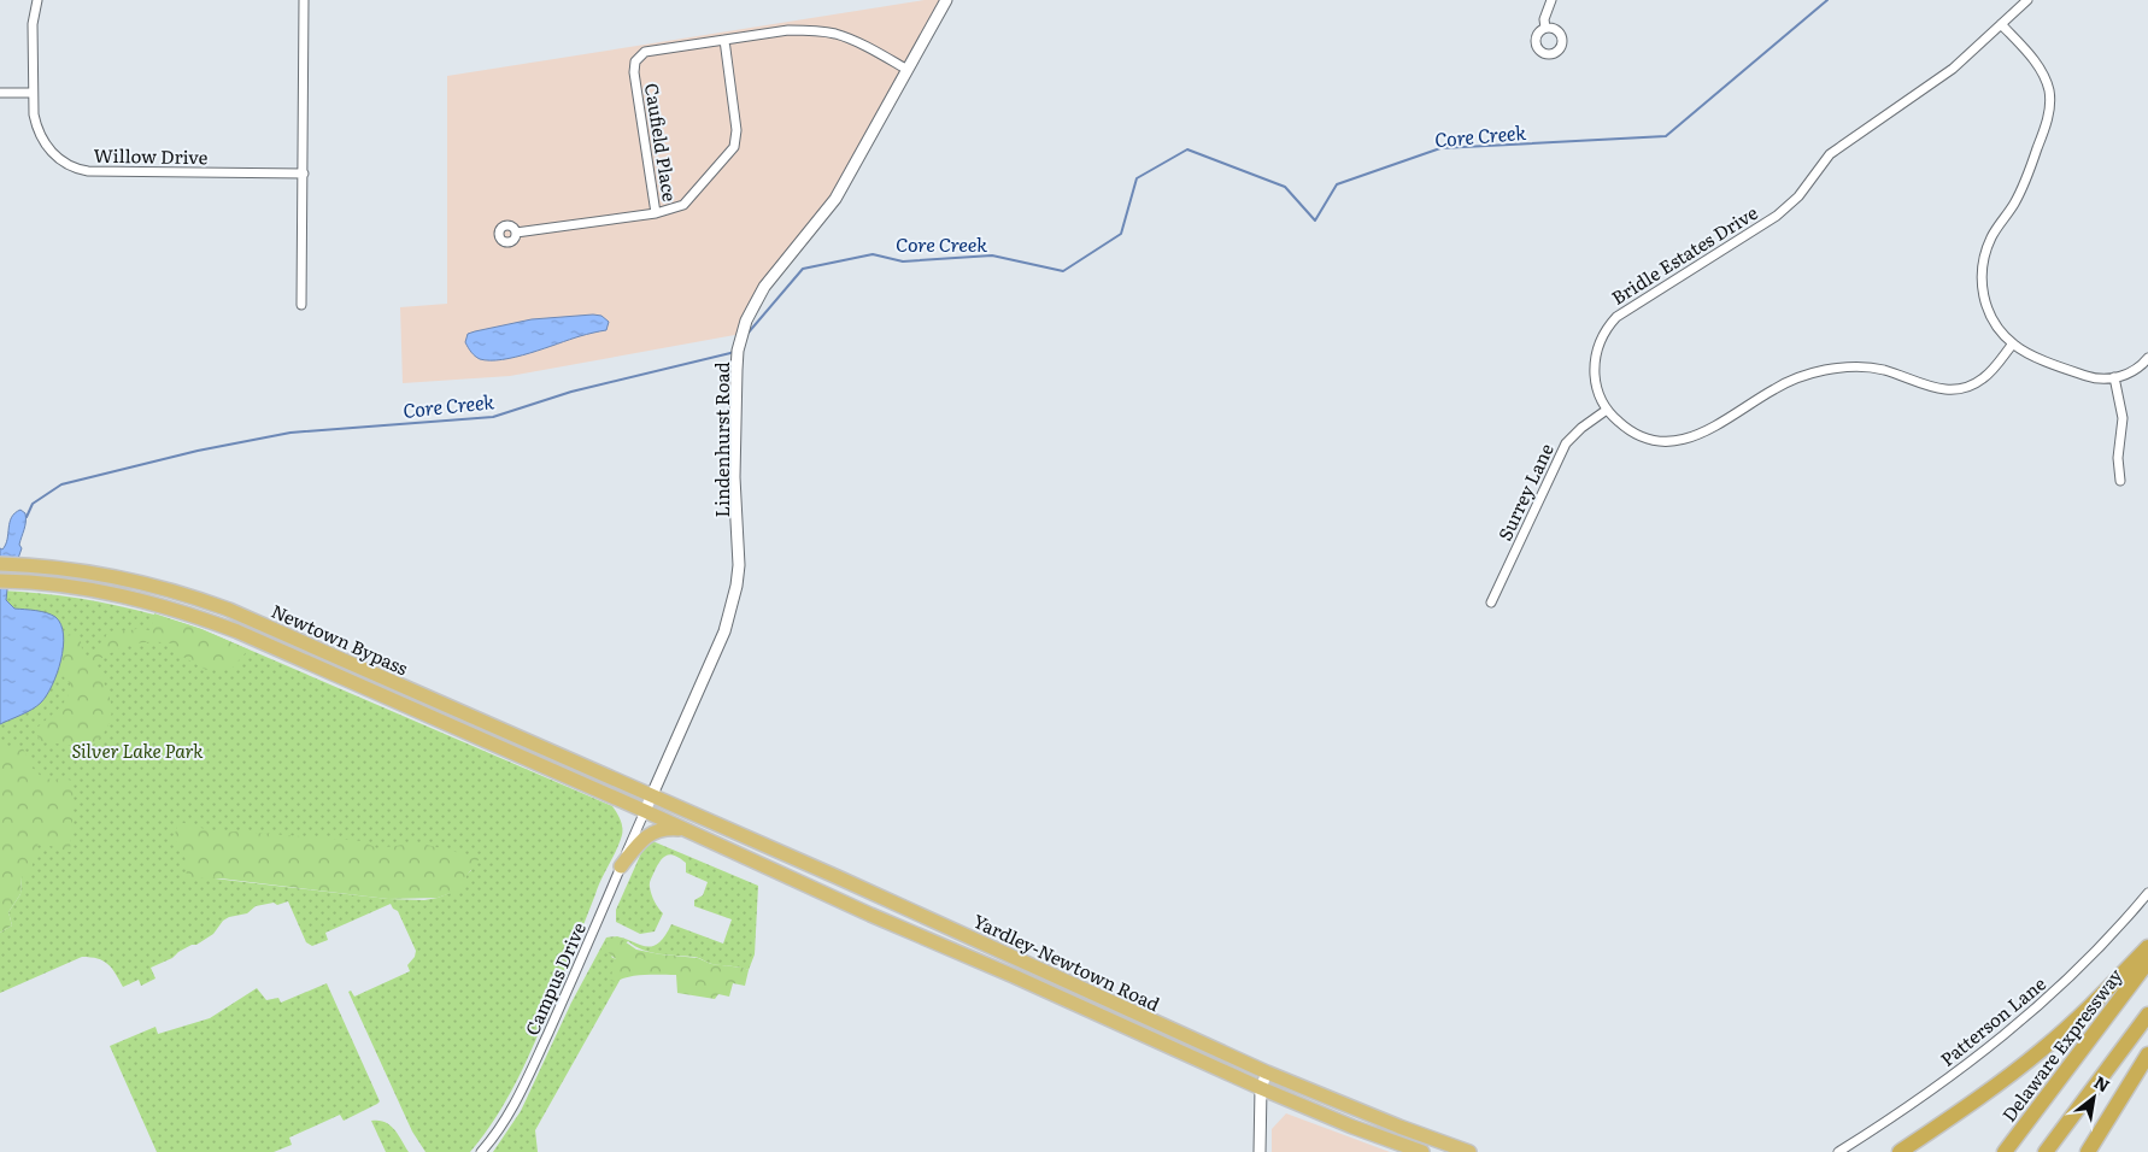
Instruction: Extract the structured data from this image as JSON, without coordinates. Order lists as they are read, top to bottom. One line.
{"streets":{"highway":["Newtown Bypass","Yardley-Newtown Road","Delaware Expressway"],"street":["Caufield Place","Willow Drive","Bridle Estates Drive","Lindenhurst Road","Surrey Lane","Campus Drive","Patterson Lane"]},"crossings":[["Caufield Place","Lindenhurst Road"],["Bridle Estates Drive","Surrey Lane"],["Lindenhurst Road","Newtown Bypass"],["Lindenhurst Road","Yardley-Newtown Road"],["Lindenhurst Road","Campus Drive"],["Newtown Bypass","Yardley-Newtown Road"],["Newtown Bypass","Campus Drive"],["Yardley-Newtown Road","Campus Drive"]],"water":["Core Creek"],"parks":["Silver Lake Park"],"north":"top right"}
